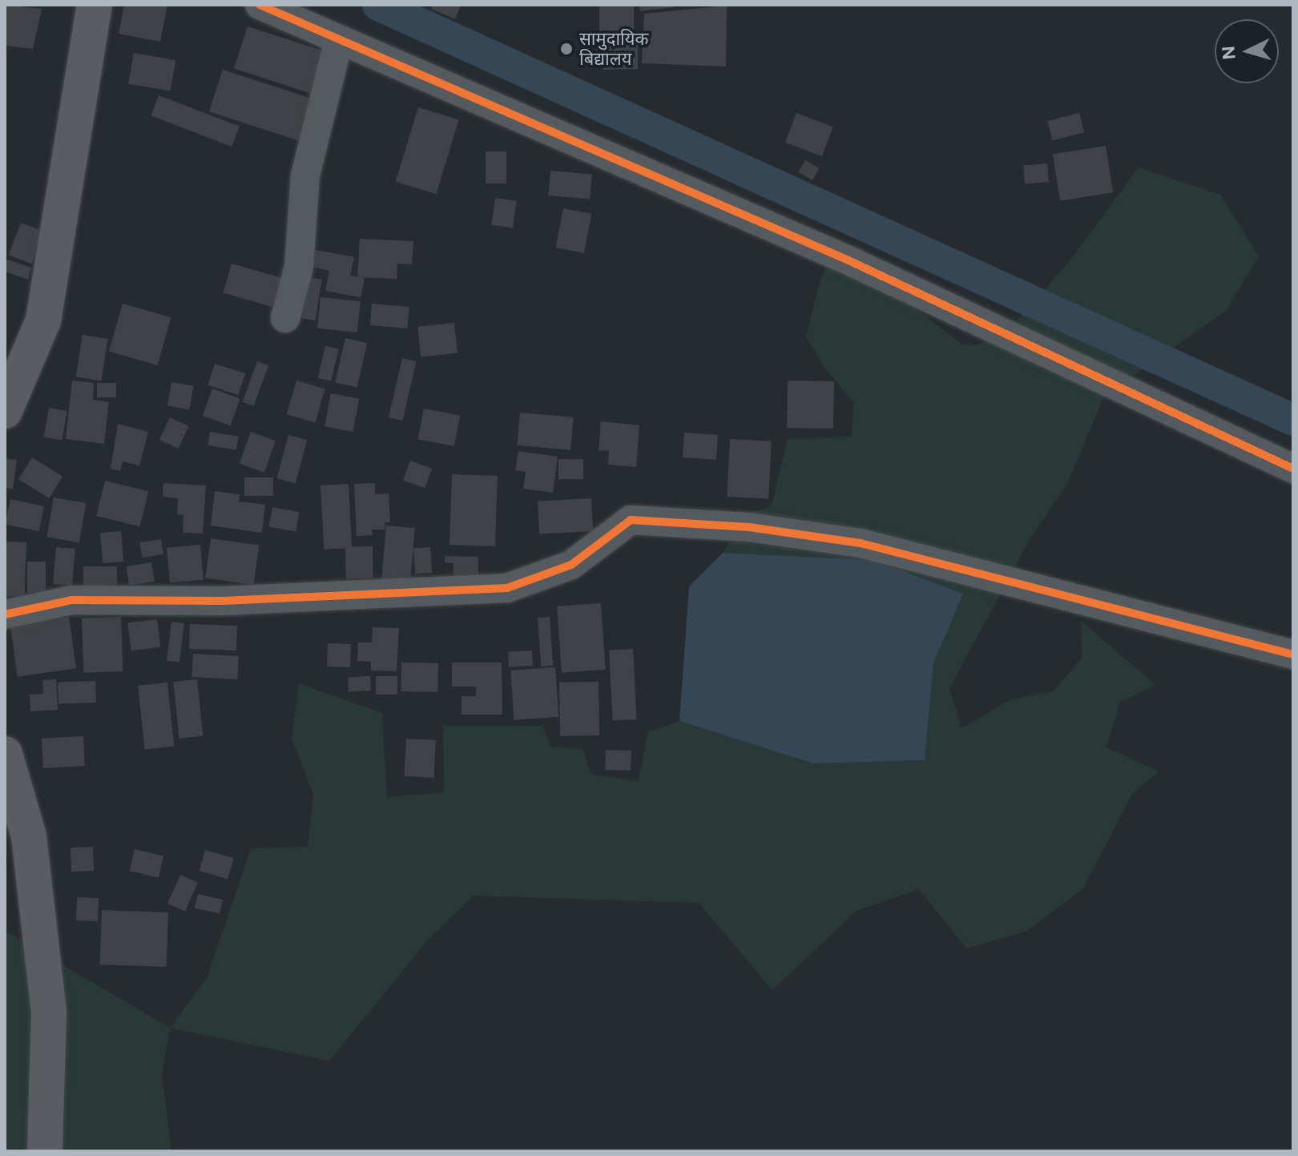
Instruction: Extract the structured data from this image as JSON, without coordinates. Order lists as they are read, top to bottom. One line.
{"places":["सामुदायिक बिद्यालय"],"north":"left"}
